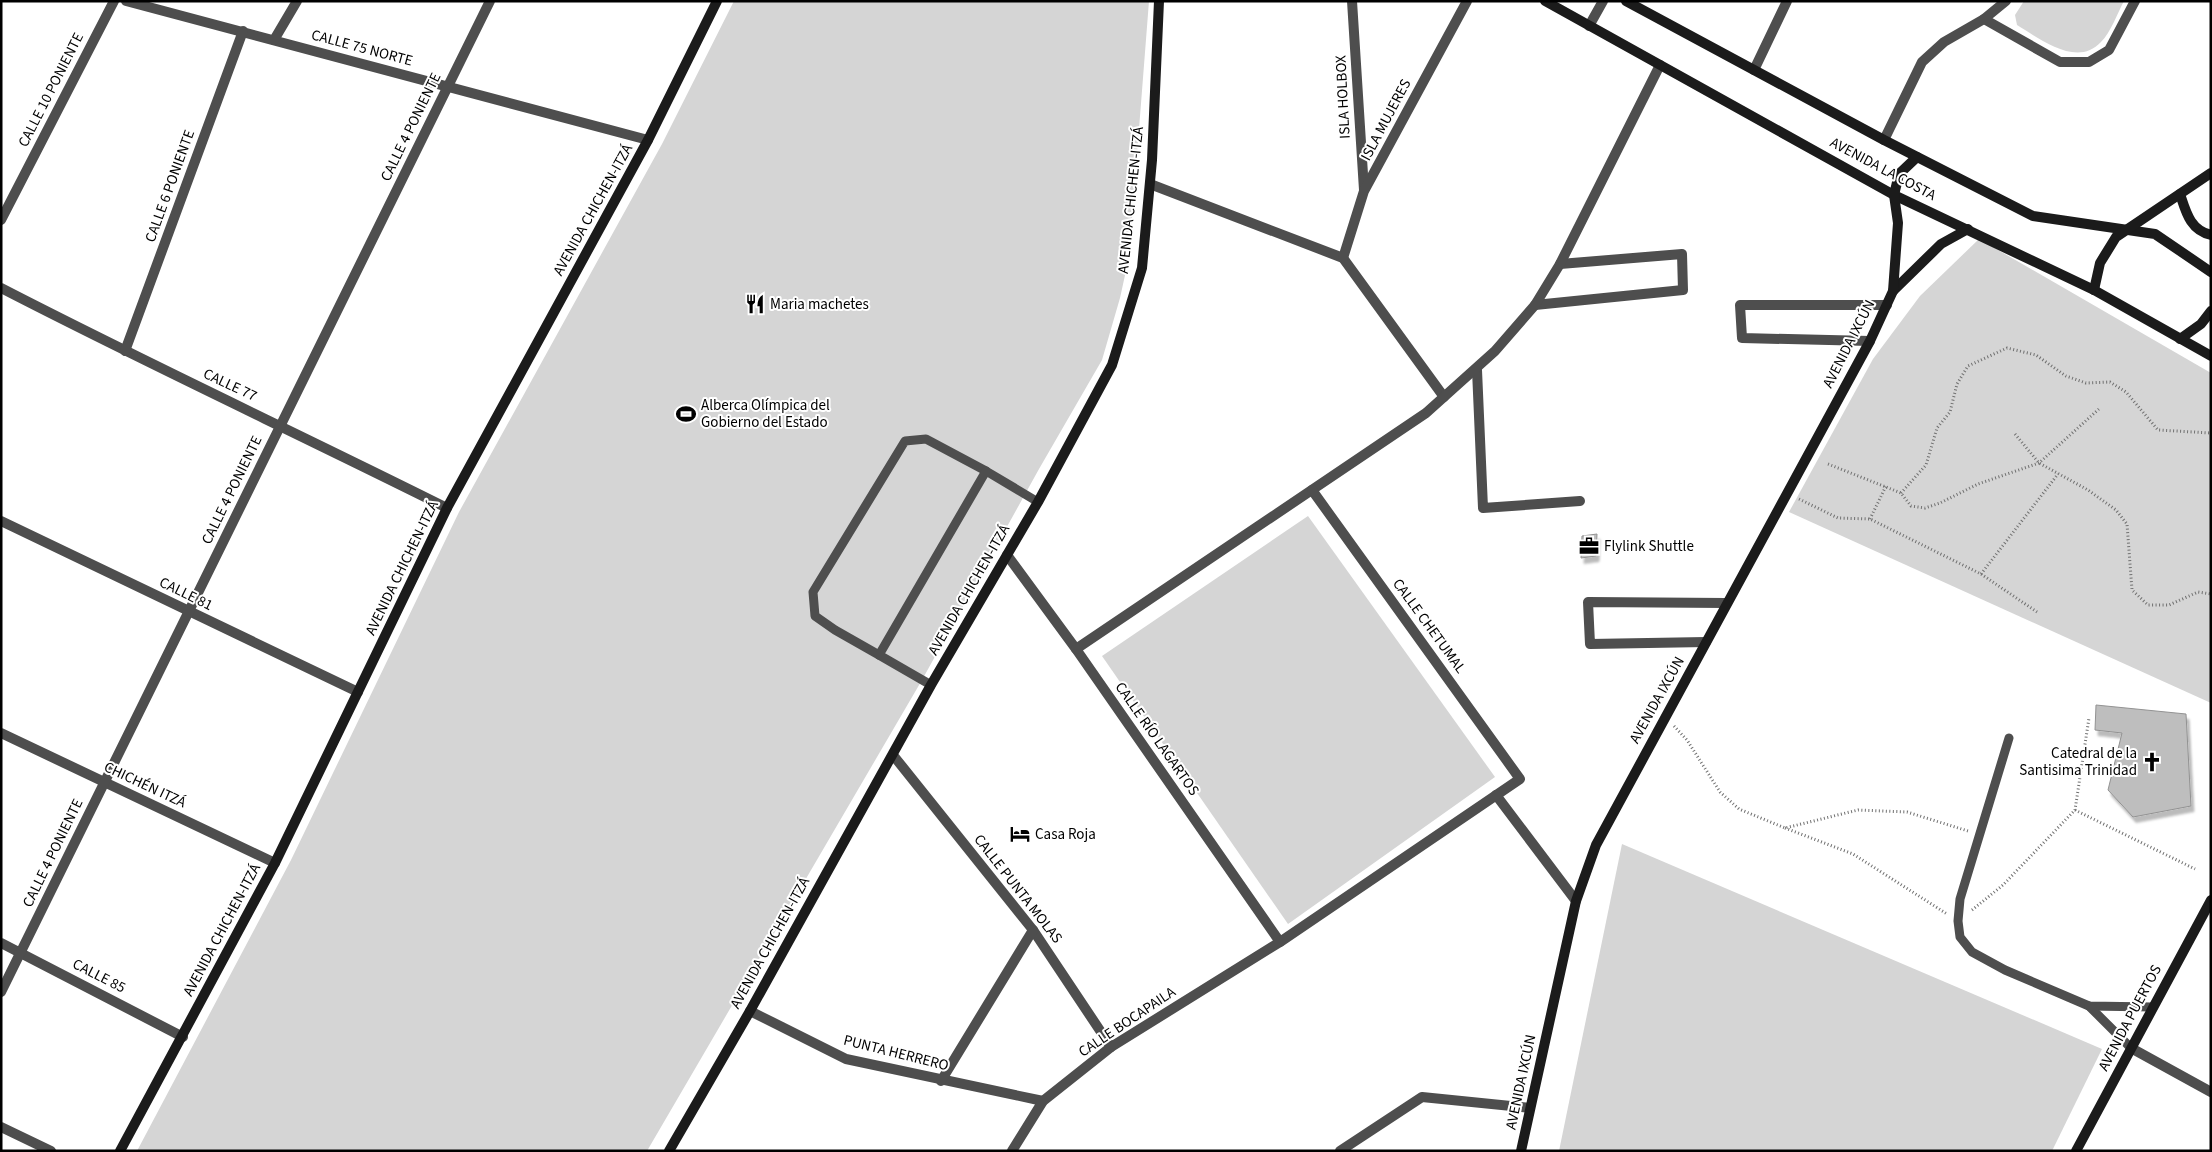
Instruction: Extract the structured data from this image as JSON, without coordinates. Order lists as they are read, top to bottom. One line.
{"streets":{"main road":["AVENIDA LA COSTA","AVENIDA CHICHEN-ITZÁ","AVENIDA IXCÚN","AVENIDA PUERTOS"],"street":["CALLE 75 NORTE","CALLE 10 PONIENTE","ISLA HOLBOX","ISLA MUJERES","CALLE 4 PONIENTE","CALLE 6 PONIENTE","CALLE 77","CALLE 81","CALLE CHETUMAL","CALLE RÍO LAGARTOS","CHICHÉN ITZÁ","CALLE PUNTA MOLAS","CALLE 85","CALLE BOCAPAILA","PUNTA HERRERO"]},"crossings":[["CALLE 75 NORTE","CALLE 4 PONIENTE"],["CALLE 75 NORTE","CALLE 6 PONIENTE"],["CALLE 75 NORTE","AVENIDA CHICHEN-ITZÁ"],["ISLA HOLBOX","ISLA MUJERES"],["CALLE 4 PONIENTE","CALLE 77"],["CALLE 4 PONIENTE","CALLE 81"],["CALLE 4 PONIENTE","CHICHÉN ITZÁ"],["CALLE 4 PONIENTE","CALLE 85"],["AVENIDA LA COSTA","AVENIDA IXCÚN"],["CALLE 6 PONIENTE","CALLE 77"],["AVENIDA CHICHEN-ITZÁ","CALLE 77"],["AVENIDA CHICHEN-ITZÁ","CALLE 81"],["AVENIDA CHICHEN-ITZÁ","CALLE RÍO LAGARTOS"],["AVENIDA CHICHEN-ITZÁ","CHICHÉN ITZÁ"],["AVENIDA CHICHEN-ITZÁ","CALLE PUNTA MOLAS"],["AVENIDA CHICHEN-ITZÁ","CALLE 85"],["AVENIDA CHICHEN-ITZÁ","PUNTA HERRERO"],["CALLE CHETUMAL","CALLE BOCAPAILA"],["CALLE RÍO LAGARTOS","CALLE BOCAPAILA"],["CALLE PUNTA MOLAS","CALLE BOCAPAILA"],["CALLE BOCAPAILA","PUNTA HERRERO"]],"places":{"restaurant":["Maria machetes"],"sports":["Alberca Olímpica del Gobierno del Estado"],"office":["Flylink Shuttle"],"church":["Catedral de la Santisima Trinidad"],"hotel":["Casa Roja"]}}
